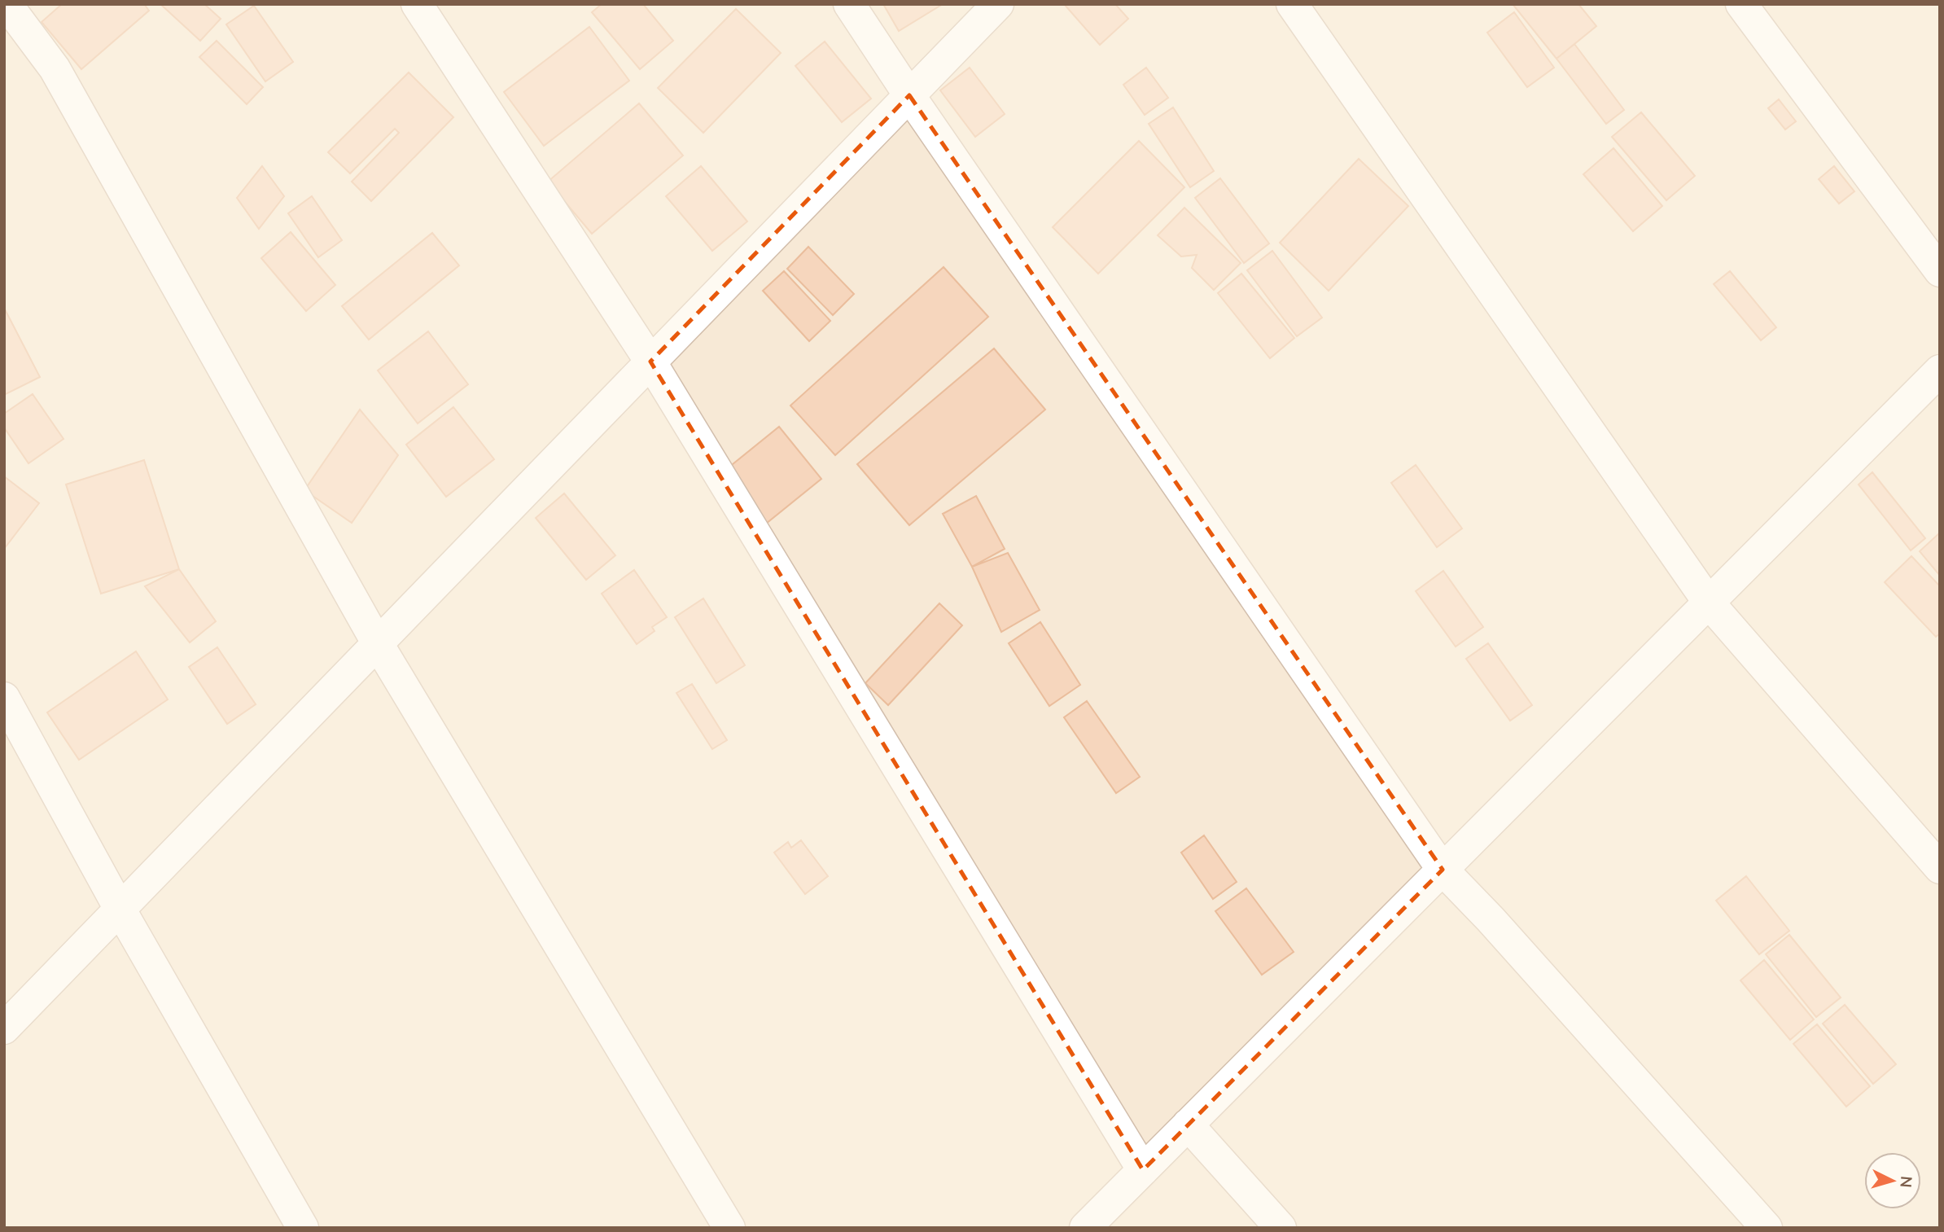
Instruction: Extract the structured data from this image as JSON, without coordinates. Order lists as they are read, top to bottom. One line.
{"north":"right"}
